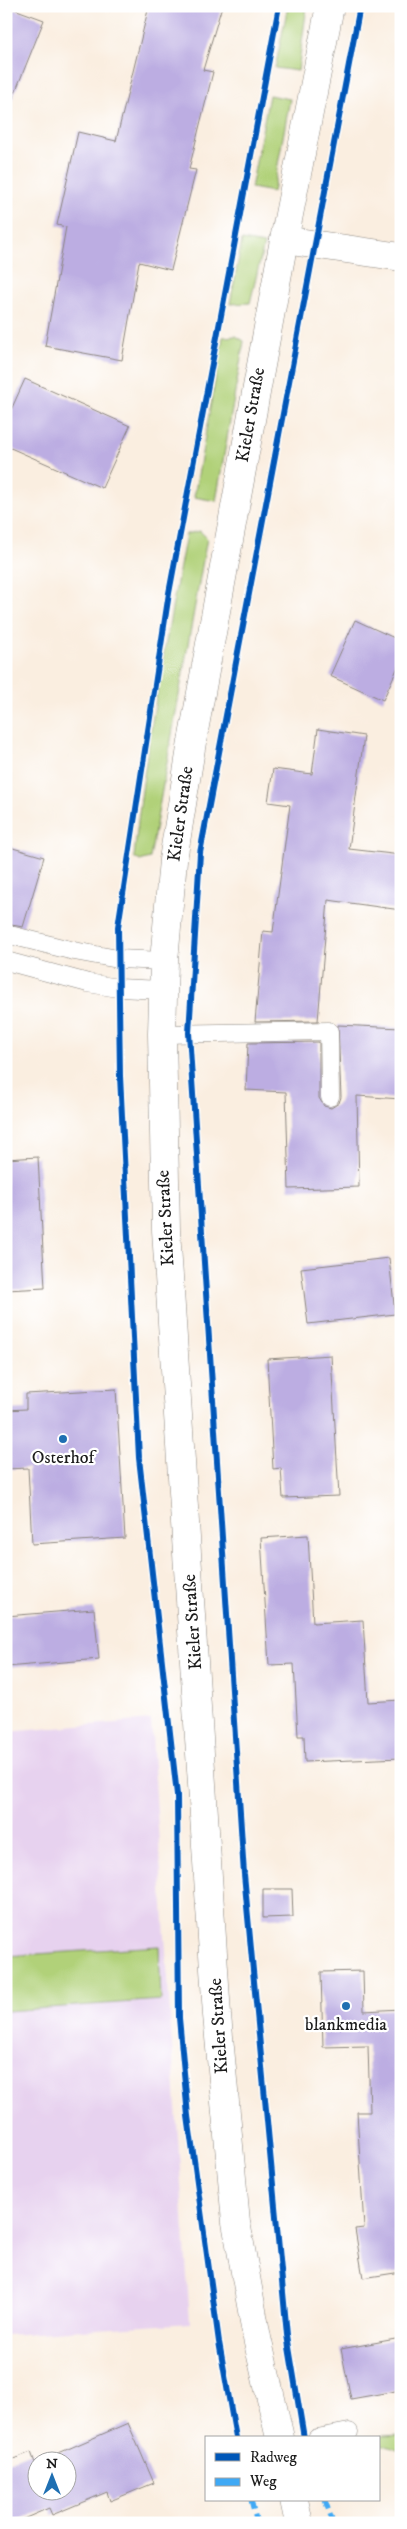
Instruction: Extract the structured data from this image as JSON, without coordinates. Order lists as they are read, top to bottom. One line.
{"streets":{"main road":["Kieler Straße"]},"places":["Osterhof","blankmedia"],"legend":["Radweg","Weg"],"north":"top"}
